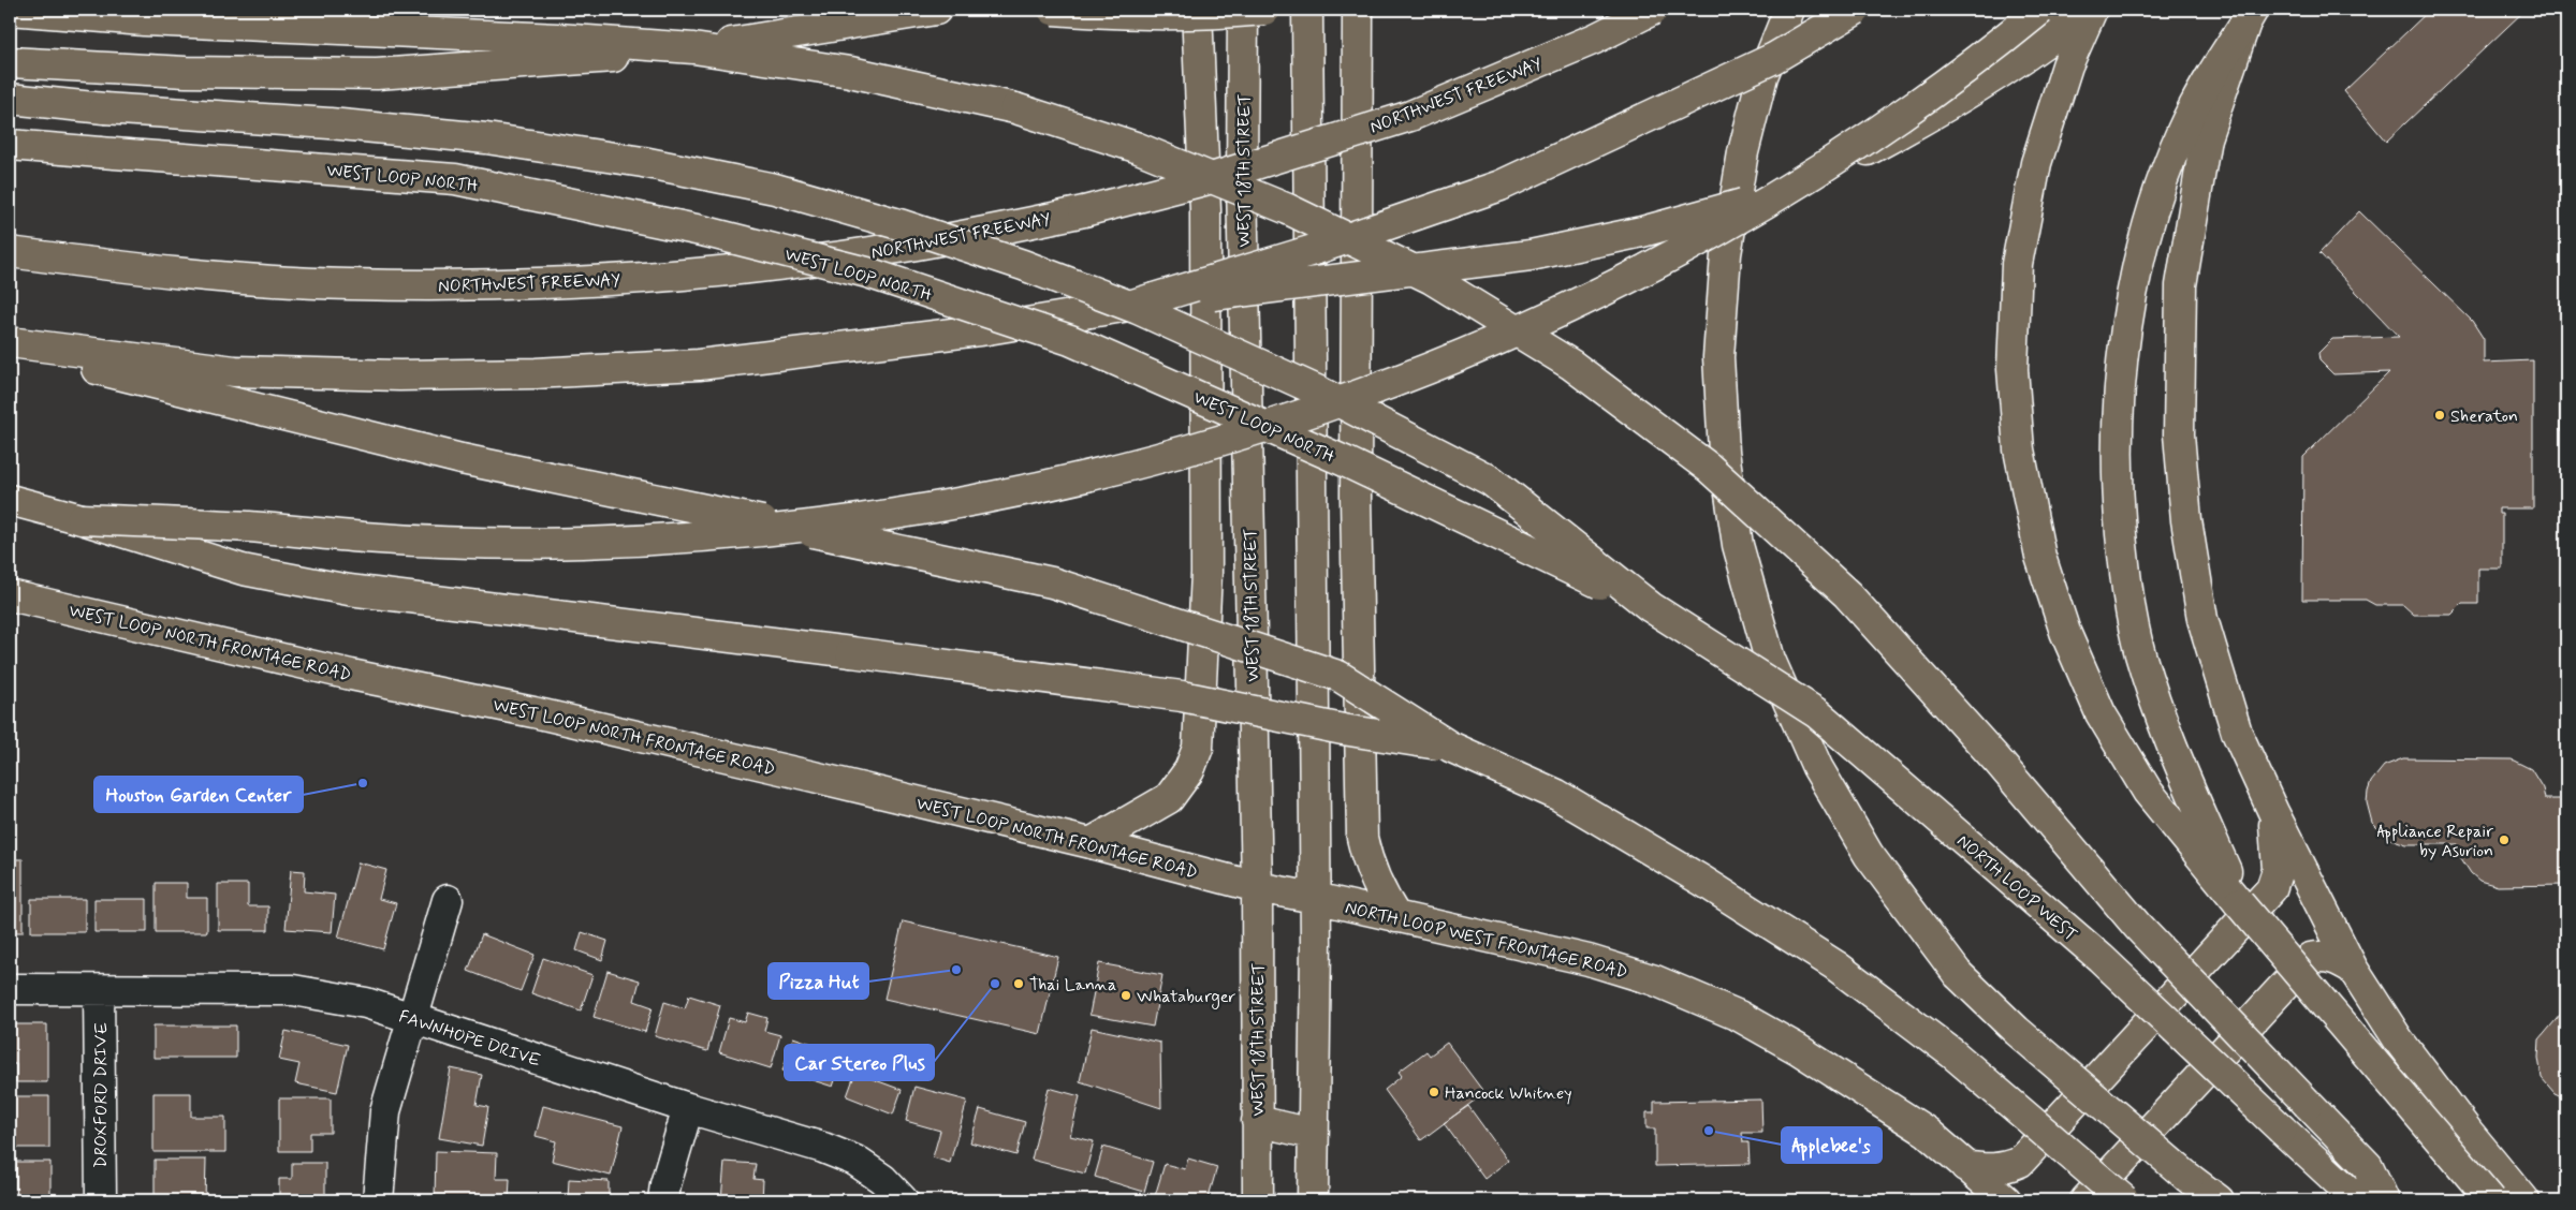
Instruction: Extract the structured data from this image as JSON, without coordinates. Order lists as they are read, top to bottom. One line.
{"streets":{"main road":["NORTHWEST FREEWAY","WEST 18TH STREET","WEST LOOP NORTH","WEST LOOP NORTH FRONTAGE ROAD","NORTH LOOP WEST","NORTH LOOP WEST FRONTAGE ROAD"],"street":["FAWNHOPE DRIVE","DROXFORD DRIVE"]},"crossings":[["WEST 18TH STREET","WEST LOOP NORTH FRONTAGE ROAD"],["WEST 18TH STREET","NORTH LOOP WEST FRONTAGE ROAD"],["WEST LOOP NORTH","NORTH LOOP WEST"],["WEST LOOP NORTH FRONTAGE ROAD","NORTH LOOP WEST FRONTAGE ROAD"],["FAWNHOPE DRIVE","DROXFORD DRIVE"]],"places":["Sheraton","Houston Garden Center","Appliance Repair by Asurion","Pizza Hut","Car Stereo Plus","Thai Lanna","Whataburger","Hancock Whitney","Applebee's"]}
